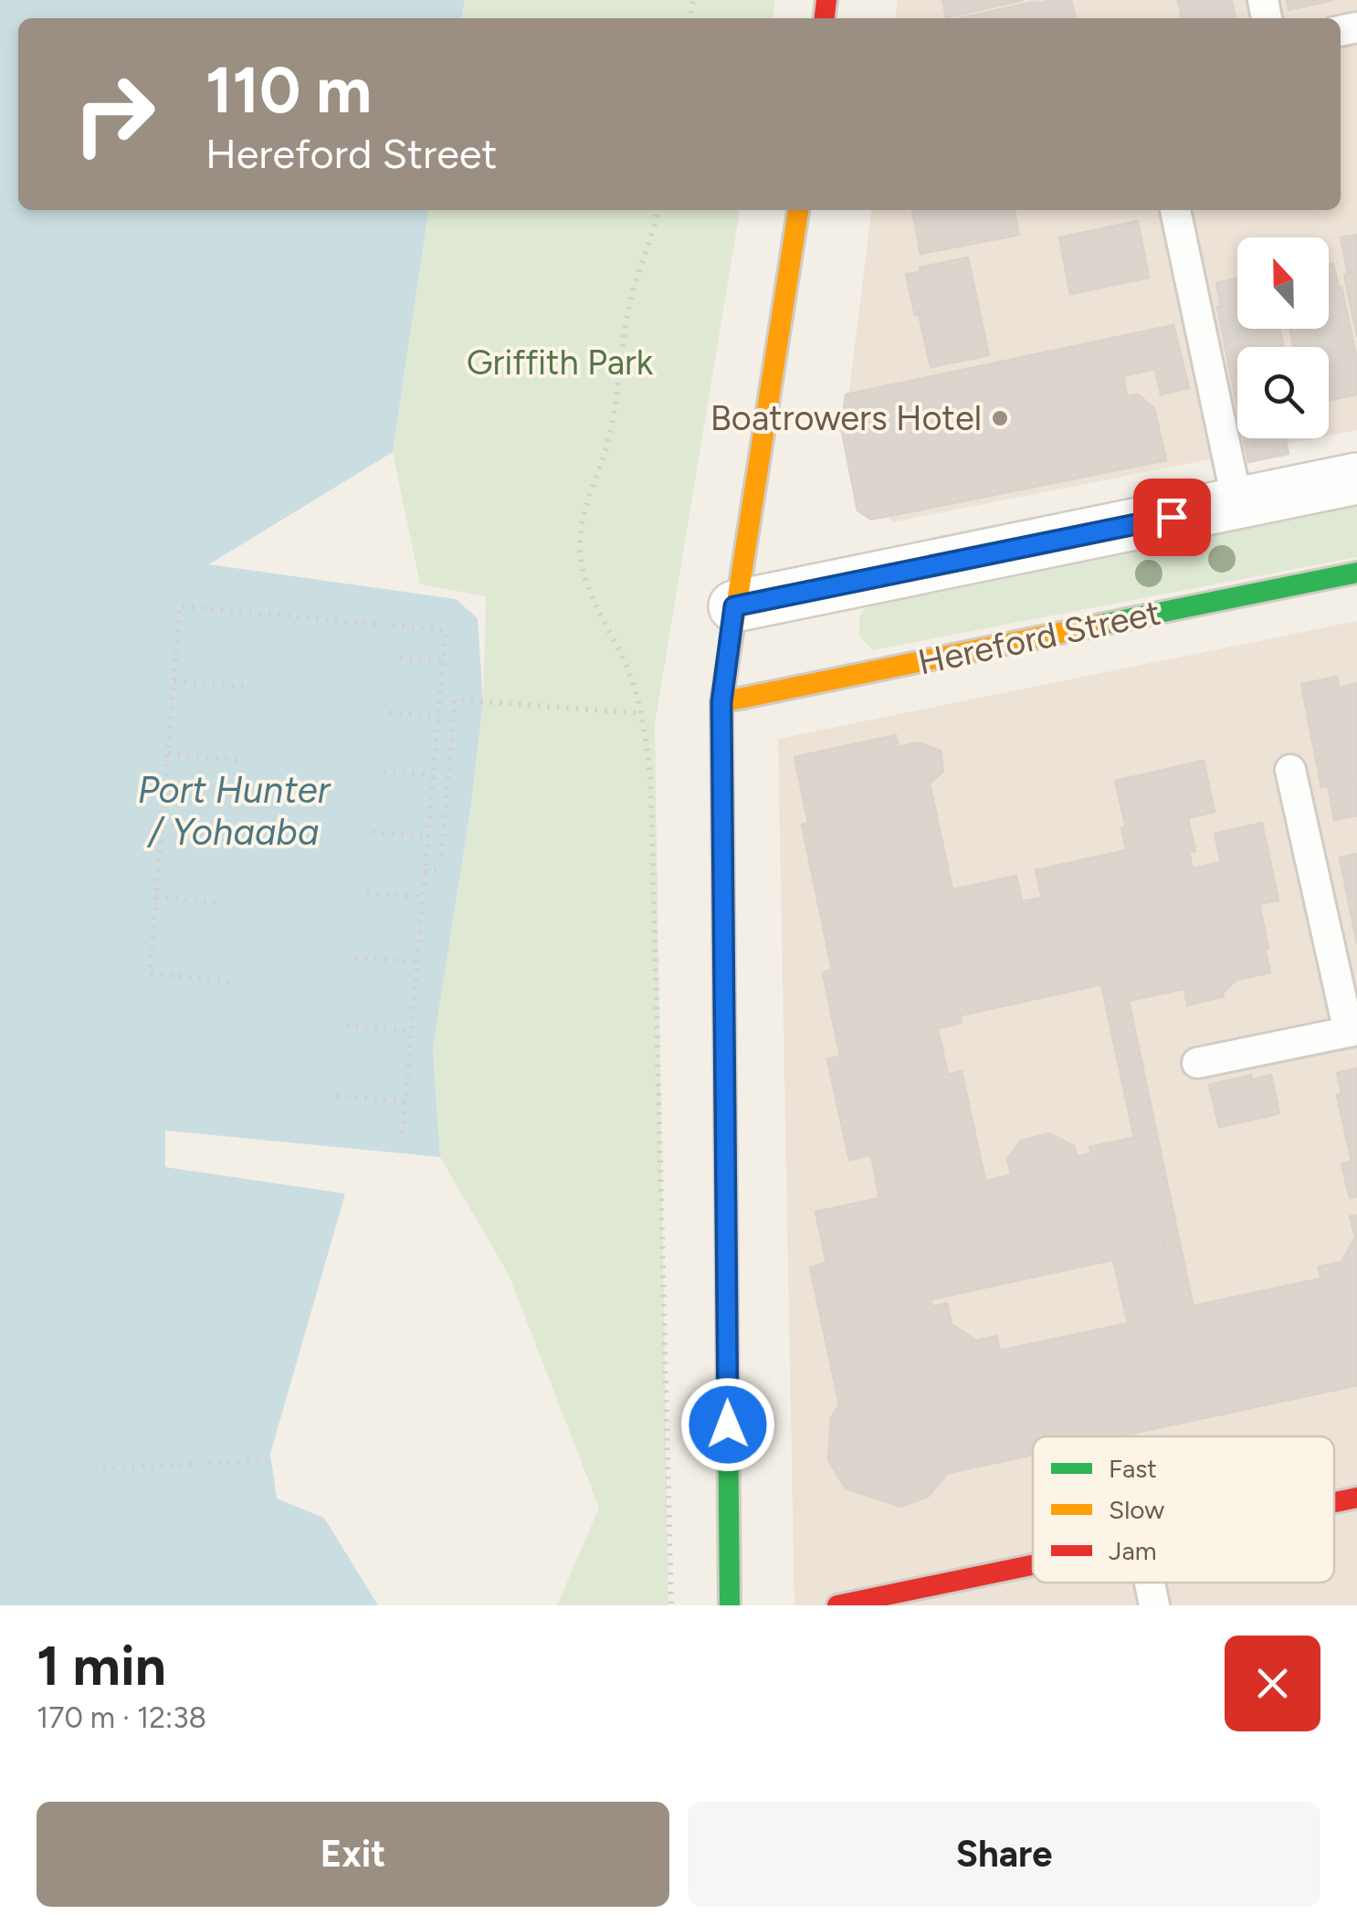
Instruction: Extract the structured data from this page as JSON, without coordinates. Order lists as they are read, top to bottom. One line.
{"streets":{"main road":["Hereford Street"]},"water":["Port Hunter / Yohaaba"],"parks":["Griffith Park"],"places":["Boatrowers Hotel"],"legend":["Fast","Slow","Jam"],"north":"top","page":{"turn":["110 m","Hereford Street"],"heading":["1 min","170 m · 12:38"],"buttons":["Exit","Share"]}}
